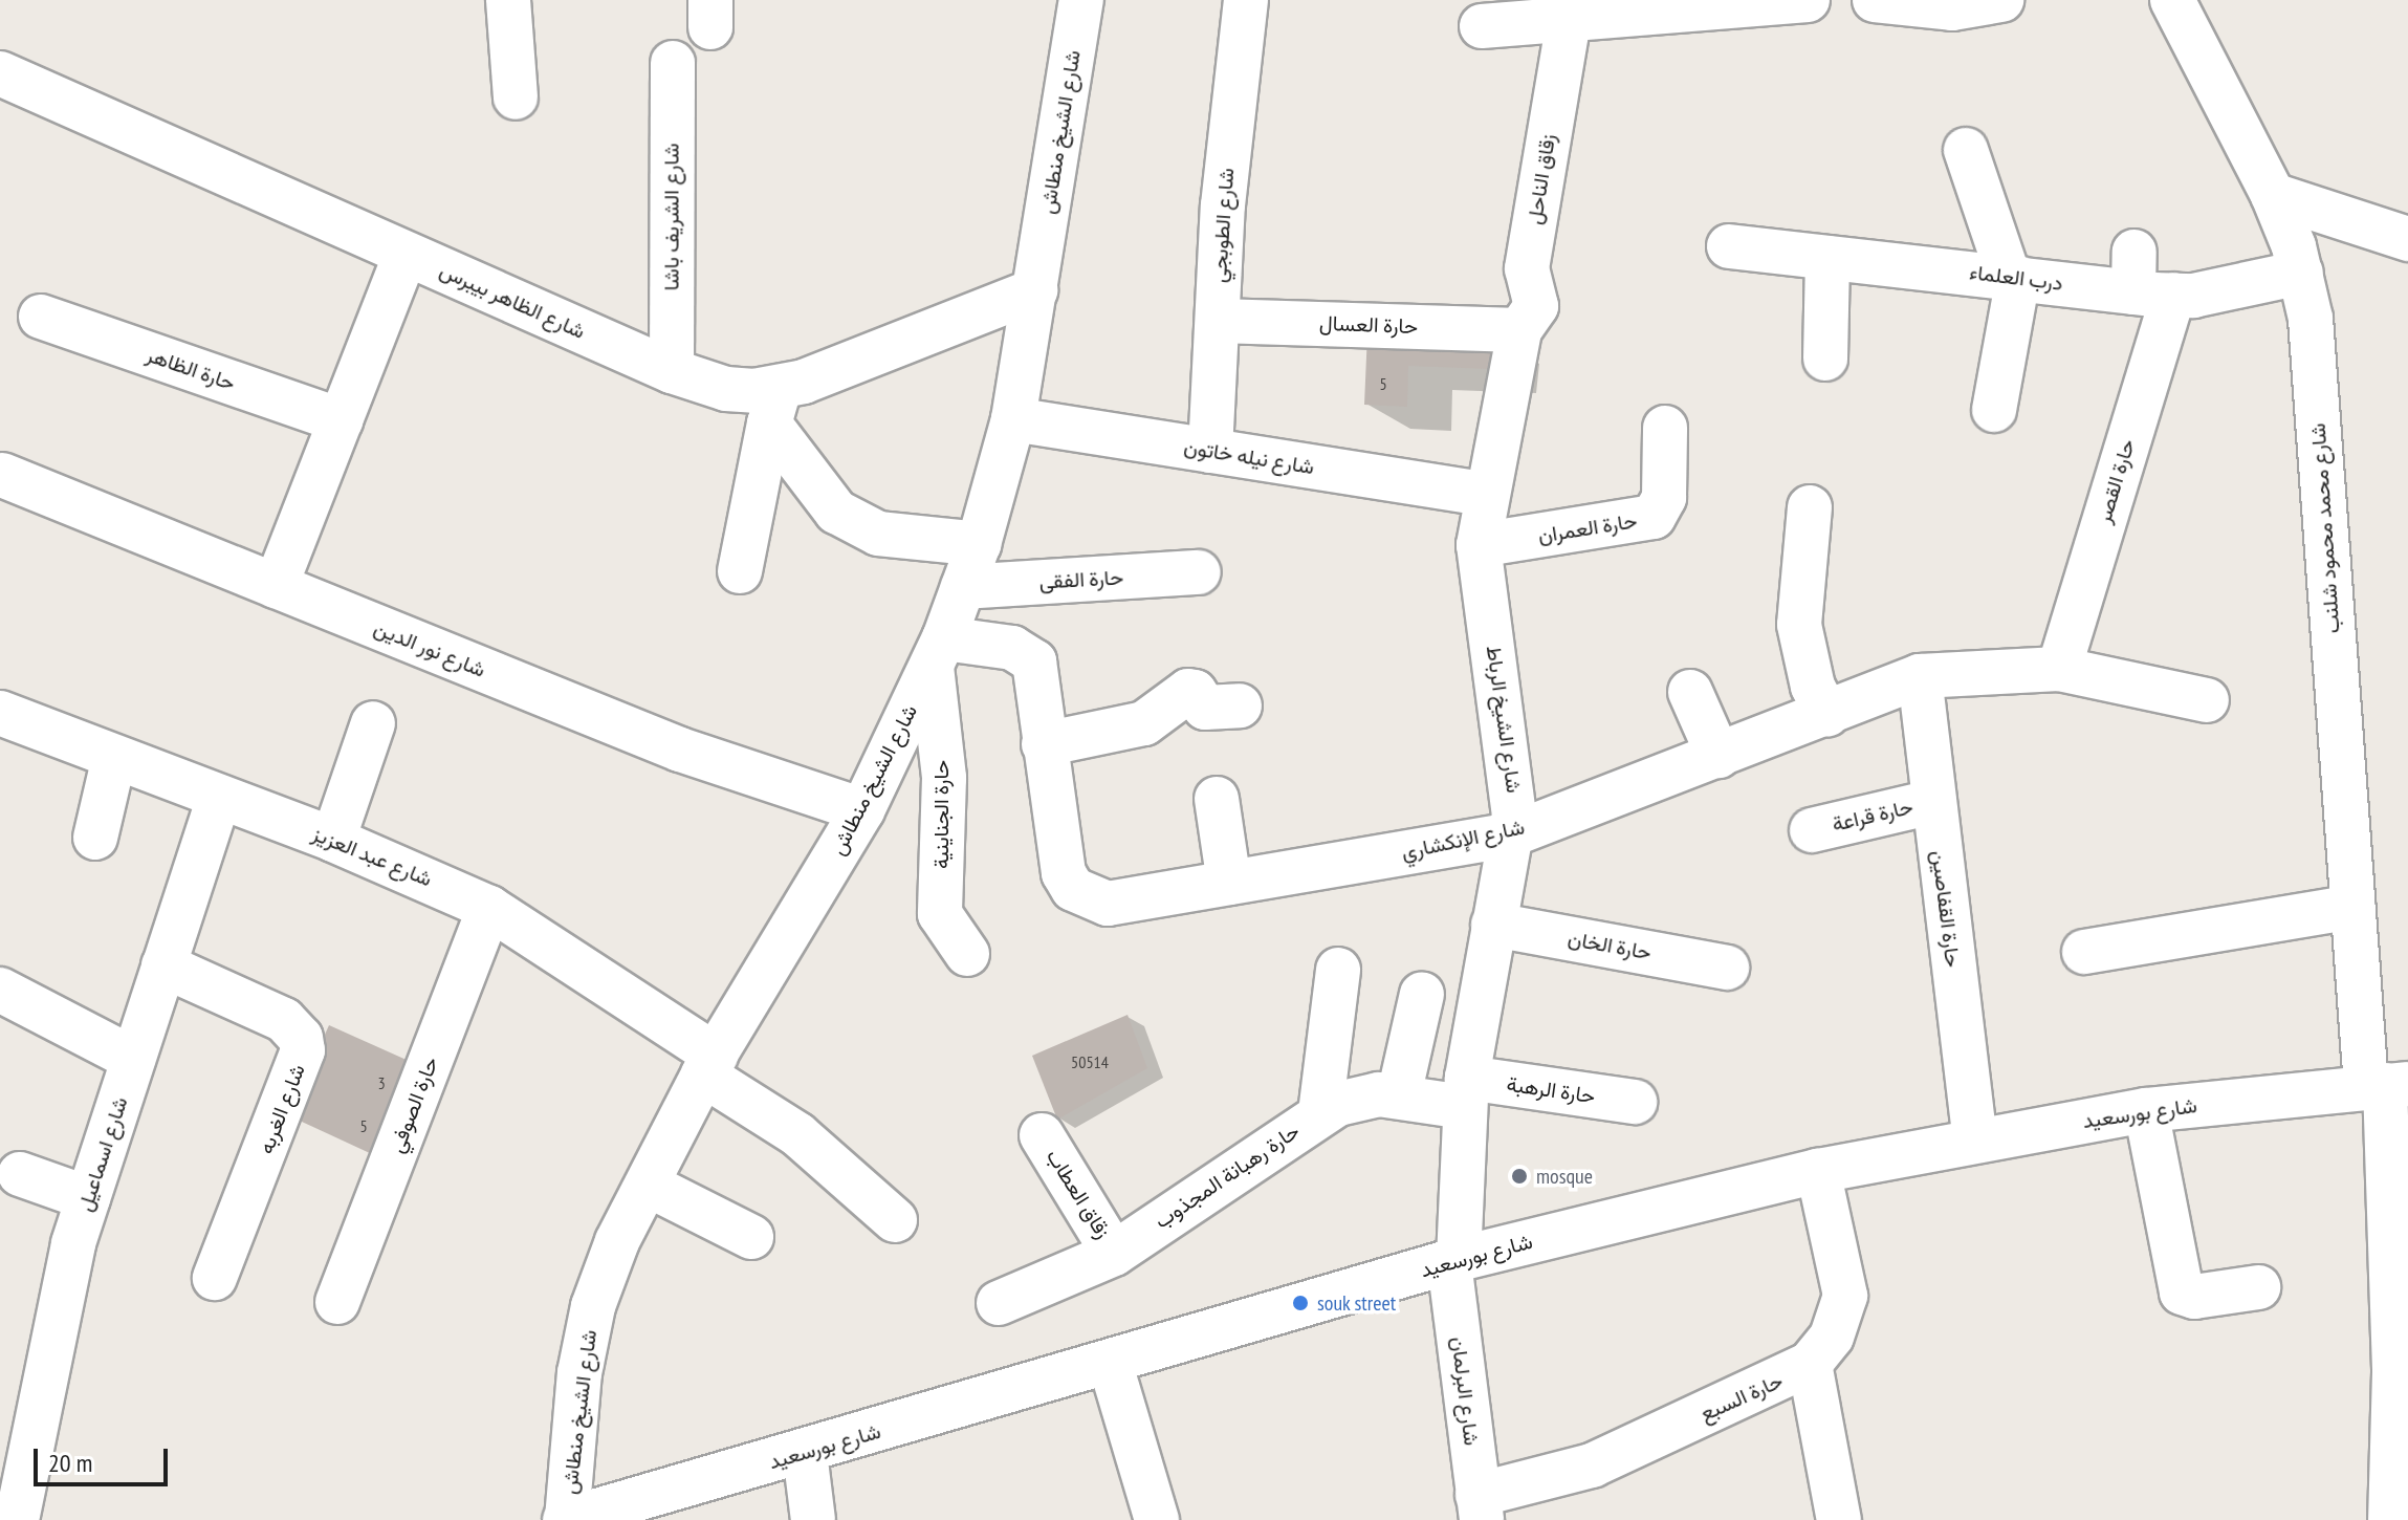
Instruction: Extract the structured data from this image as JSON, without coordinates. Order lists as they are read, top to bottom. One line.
{"streets":{"street":["شارع الشيخ منطاش","زقاق الناحل","شارع الشريف باشا","شارع الطوبجي","درب العلماء","شارع الظاهر بيبرس","حارة العسال","حارة الظاهر","شارع نيله خاتون","حارة القصر","حارة العمران","شارع محمد محمود شلنب","حارة الفقى","شارع نور الدين","شارع الشيخ الرباط","حارة الجناينية","حارة قراعة","شارع الإنكشاري","شارع عبد العزيز","حارة القفاصين","حارة الخان","حارة الرهبة","حارة الصوفي","شارع الغربه","شارع بورسعيد","شارع اسماعيل","حارة رهبانة المجذوب","زقاق العطاب","شارع البرلمان","حارة السبع"]},"crossings":[["شارع الشيخ منطاش","شارع الظاهر بيبرس"],["شارع الشيخ منطاش","شارع نيله خاتون"],["شارع الشيخ منطاش","حارة الفقى"],["شارع الشيخ منطاش","شارع نور الدين"],["شارع الشيخ منطاش","حارة الجناينية"],["شارع الشيخ منطاش","شارع الإنكشاري"],["شارع الشيخ منطاش","شارع عبد العزيز"],["شارع الشيخ منطاش","شارع بورسعيد"],["زقاق الناحل","حارة العسال"],["زقاق الناحل","شارع الشيخ الرباط"],["شارع الشريف باشا","شارع الظاهر بيبرس"],["شارع الطوبجي","حارة العسال"],["شارع الطوبجي","شارع نيله خاتون"],["درب العلماء","حارة القصر"],["درب العلماء","شارع محمد محمود شلنب"],["حارة العسال","شارع الشيخ الرباط"],["شارع نيله خاتون","شارع الشيخ الرباط"],["حارة القصر","شارع الإنكشاري"],["حارة العمران","شارع الشيخ الرباط"],["شارع محمد محمود شلنب","شارع بورسعيد"],["شارع الشيخ الرباط","شارع الإنكشاري"],["شارع الشيخ الرباط","حارة الخان"],["شارع الشيخ الرباط","حارة الرهبة"],["شارع الشيخ الرباط","شارع بورسعيد"],["شارع الشيخ الرباط","حارة رهبانة المجذوب"],["شارع الشيخ الرباط","شارع البرلمان"],["حارة الجناينية","شارع الإنكشاري"],["حارة قراعة","حارة القفاصين"],["شارع الإنكشاري","حارة القفاصين"],["شارع عبد العزيز","حارة الصوفي"],["شارع عبد العزيز","شارع اسماعيل"],["حارة القفاصين","شارع بورسعيد"],["حارة الرهبة","حارة رهبانة المجذوب"],["شارع الغربه","شارع اسماعيل"],["شارع بورسعيد","شارع البرلمان"],["شارع بورسعيد","حارة السبع"],["حارة رهبانة المجذوب","زقاق العطاب"],["شارع البرلمان","حارة السبع"]],"places":["mosque","souk street"],"house_numbers":["5","50514","3","5"],"scale_bar":"20 m"}
